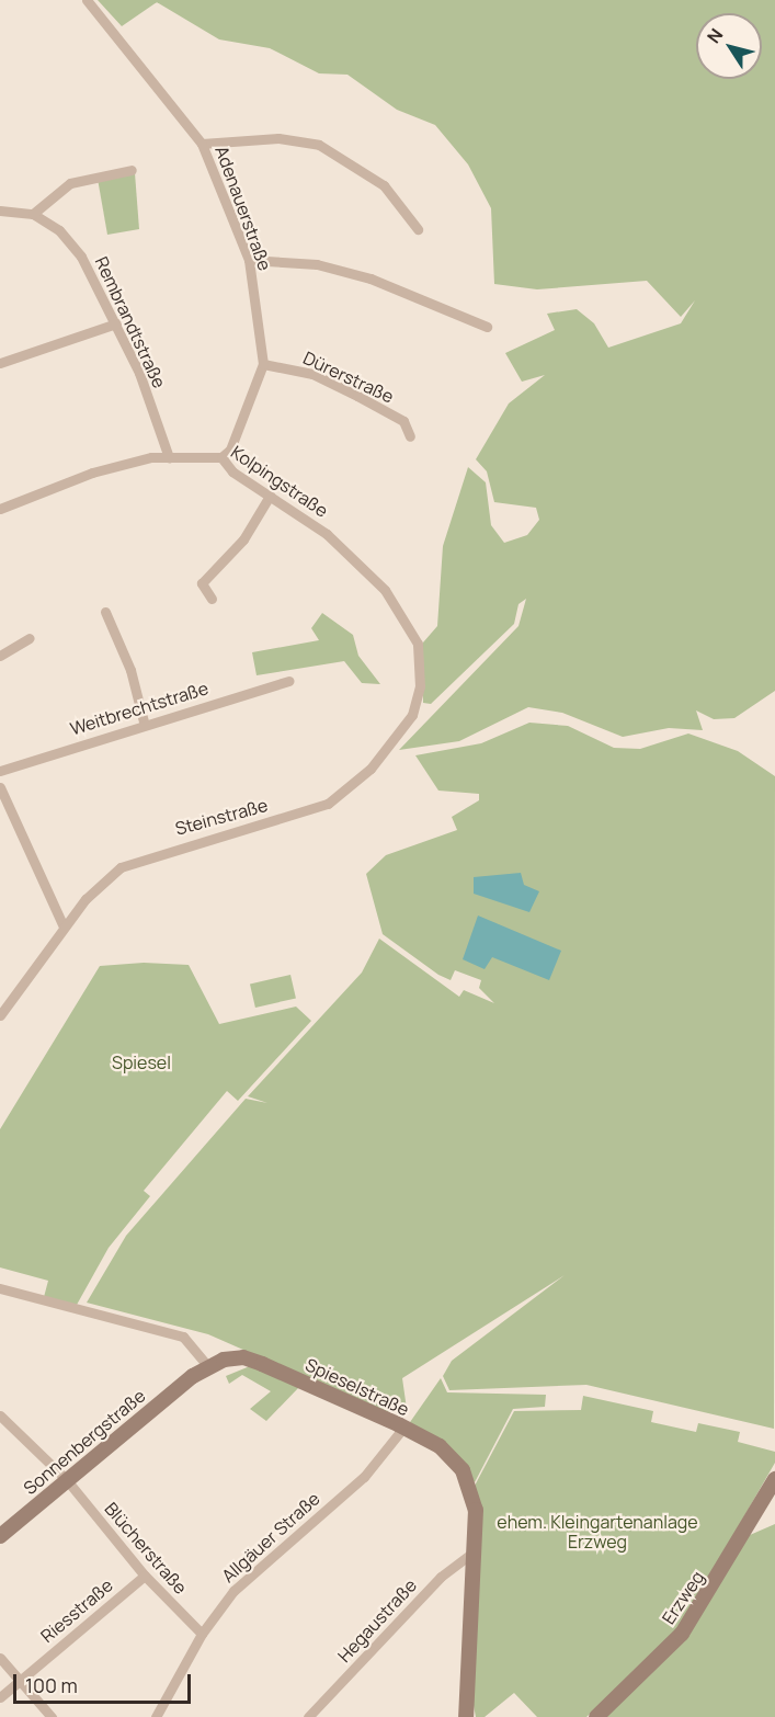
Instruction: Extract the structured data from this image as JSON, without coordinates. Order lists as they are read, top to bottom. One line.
{"streets":{"street":["Adenauerstraße","Rembrandtstraße","Dürerstraße","Kolpingstraße","Weitbrechtstraße","Steinstraße","Spieselstraße","Sonnenbergstraße","Allgäuer Straße","Blücherstraße","Erzweg","Riesstraße","Hegaustraße"]},"crossings":[["Adenauerstraße","Dürerstraße"],["Adenauerstraße","Kolpingstraße"],["Rembrandtstraße","Kolpingstraße"],["Kolpingstraße","Steinstraße"],["Spieselstraße","Sonnenbergstraße"],["Spieselstraße","Allgäuer Straße"],["Spieselstraße","Hegaustraße"],["Sonnenbergstraße","Blücherstraße"],["Allgäuer Straße","Blücherstraße"],["Blücherstraße","Riesstraße"]],"parks":["Spiesel","ehem. Kleingartenanlage Erzweg"],"scale_bar":"100 m","north":"top left"}
